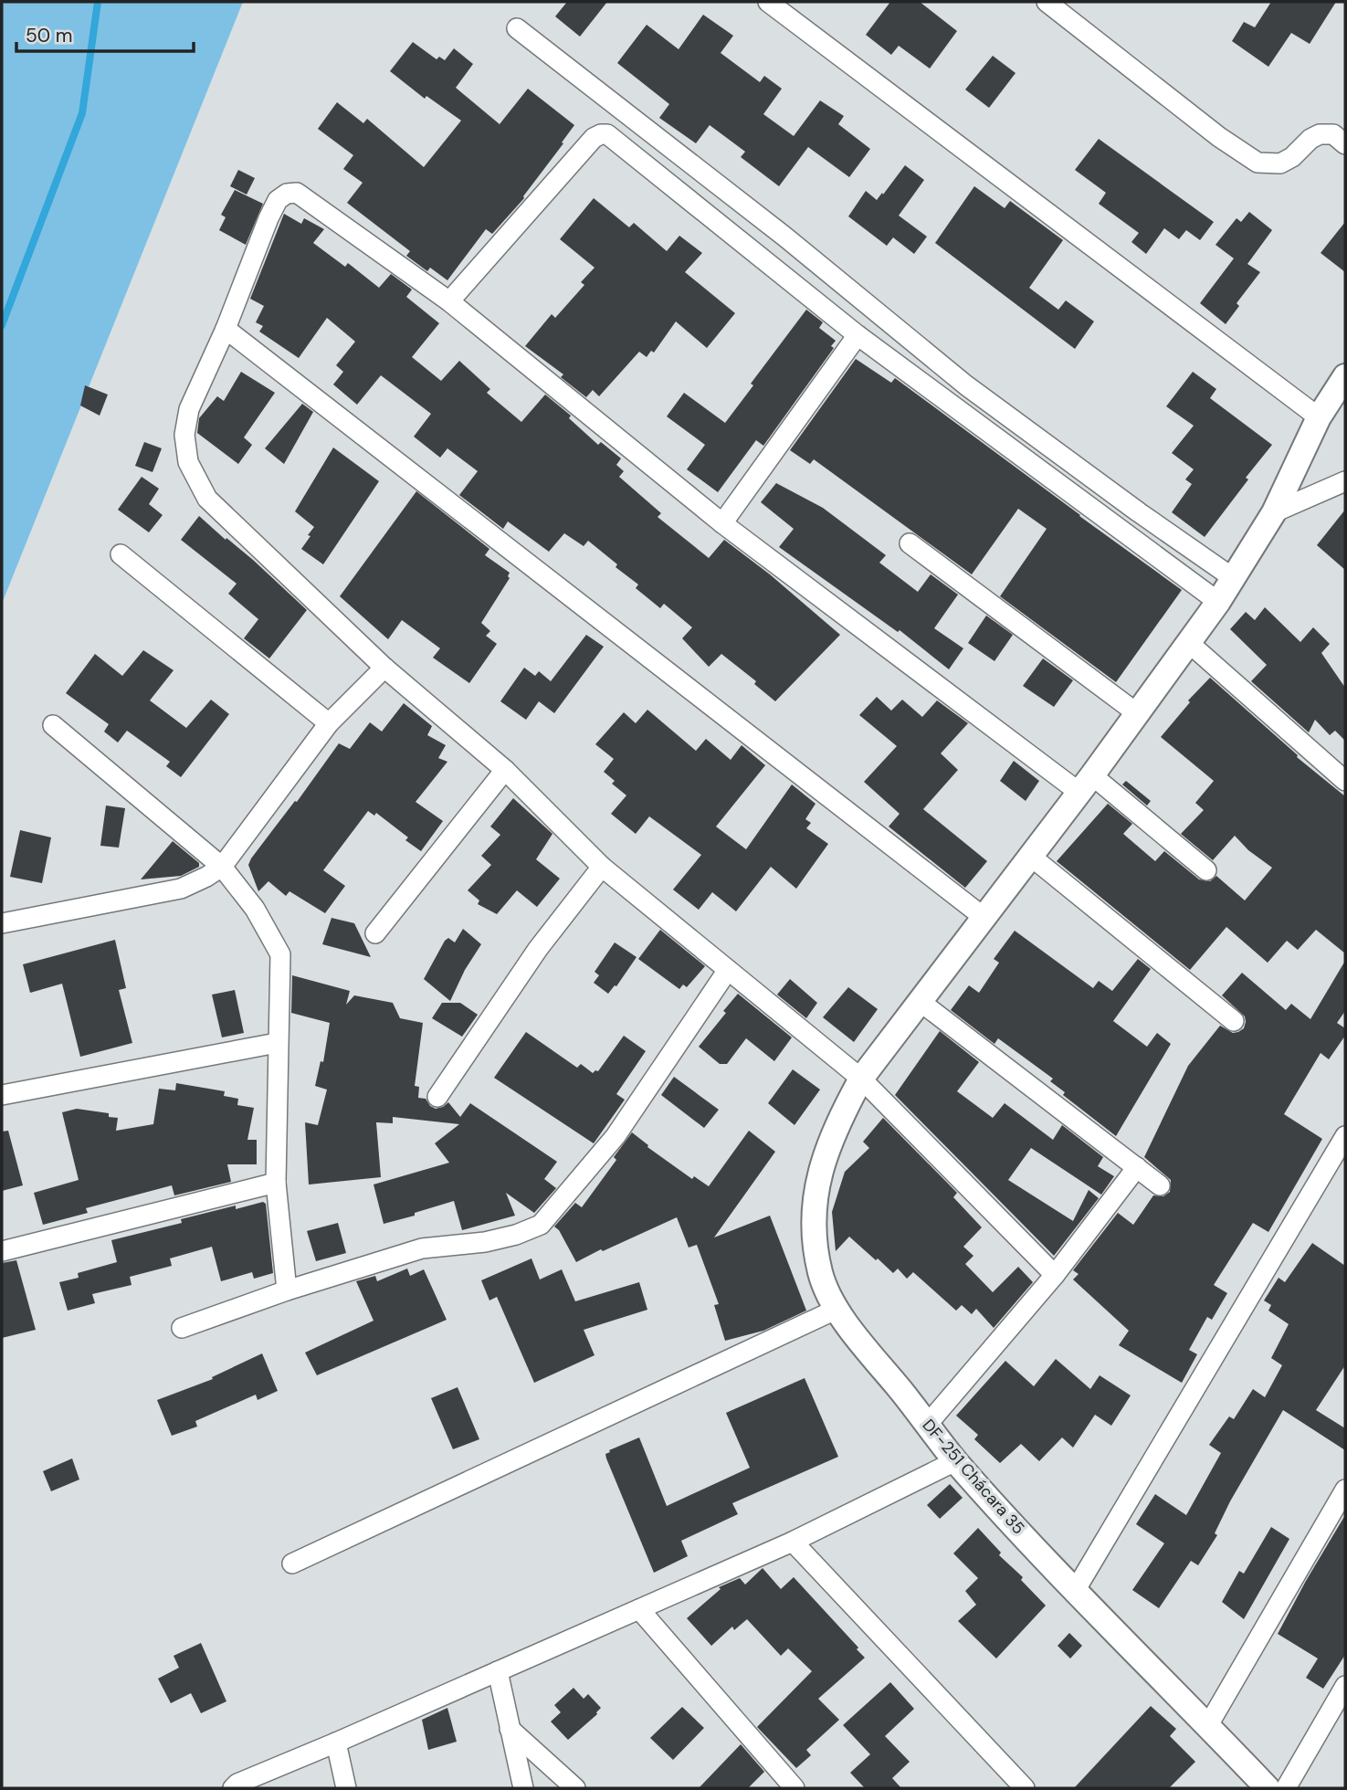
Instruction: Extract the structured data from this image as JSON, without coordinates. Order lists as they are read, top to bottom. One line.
{"streets":{"street":["DF-251 Chácara 35"]},"scale_bar":"50 m"}
